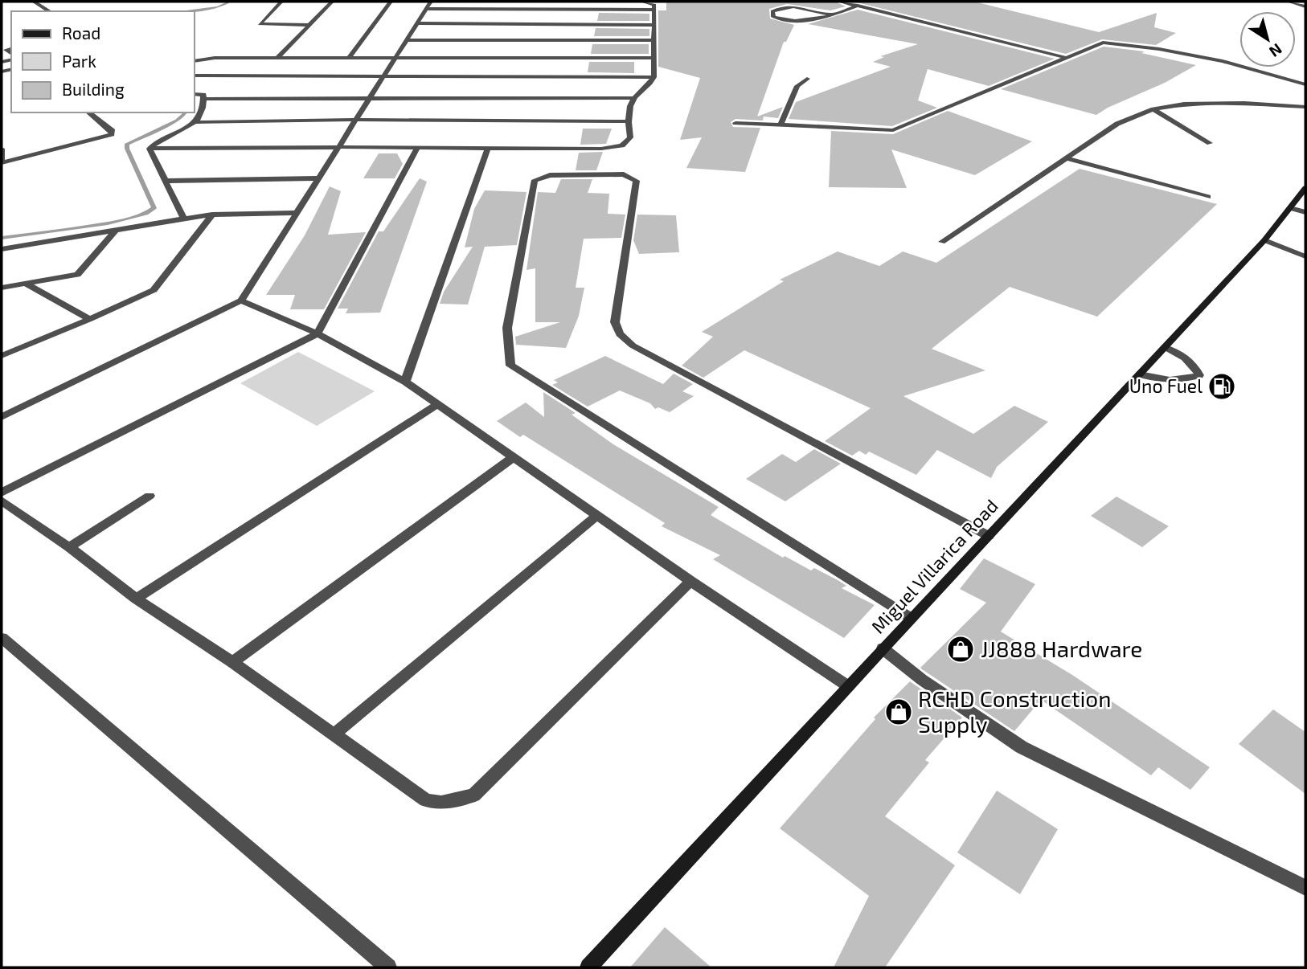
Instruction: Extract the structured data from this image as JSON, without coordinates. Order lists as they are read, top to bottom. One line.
{"streets":{"main road":["Miguel Villarica Road"]},"places":{"fuel station":["Uno Fuel"],"shop":["JJ888 Hardware","RCHD Construction Supply"]},"legend":["Road","Park","Building"],"north":"bottom right"}
